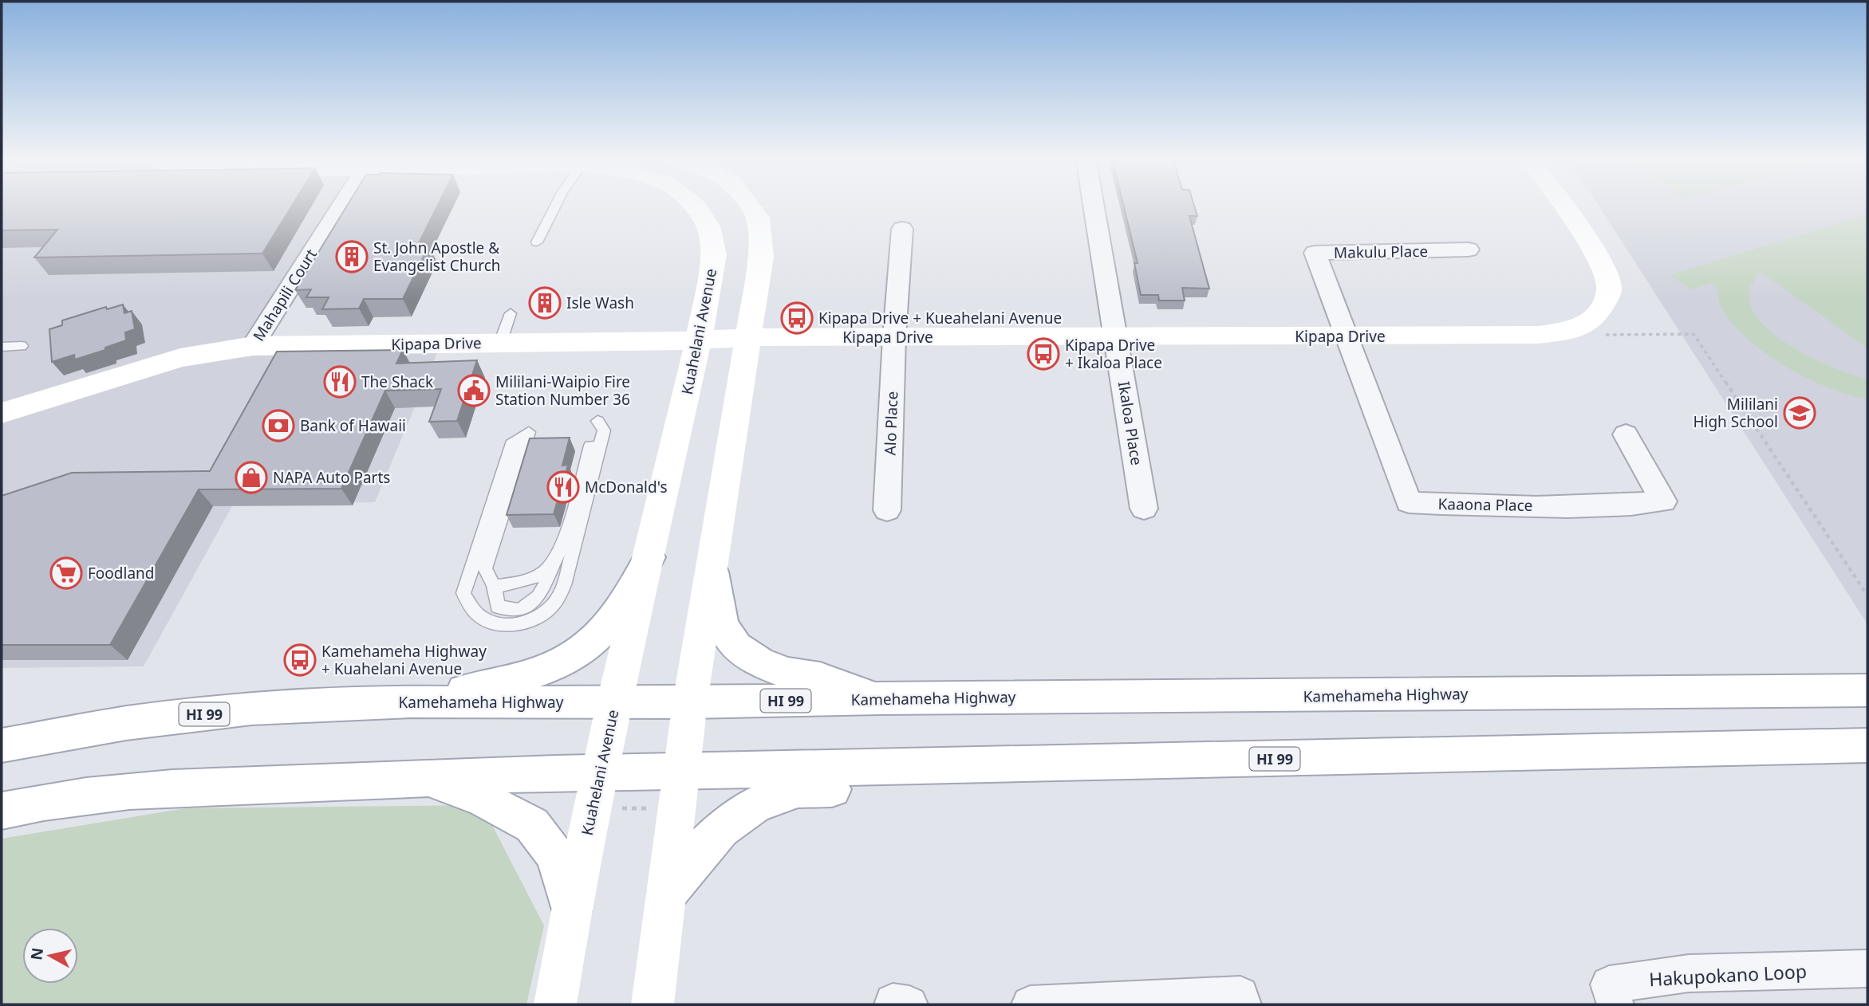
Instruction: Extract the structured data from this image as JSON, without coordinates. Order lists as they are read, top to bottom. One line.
{"streets":{"street":["Makulu Place","Mahapili Court","Kuahelani Avenue","Kipapa Drive","Alo Place","Ikaloa Place","Kaaona Place","Kamehameha Highway","HI 99","Hakupokano Loop"]},"crossings":[["Makulu Place","Kipapa Drive"],["Makulu Place","Kaaona Place"],["Mahapili Court","Kipapa Drive"],["Kuahelani Avenue","Kipapa Drive"],["Kuahelani Avenue","Kamehameha Highway"],["Kuahelani Avenue","HI 99"],["Kipapa Drive","Alo Place"],["Kipapa Drive","Ikaloa Place"],["Kipapa Drive","Kaaona Place"]],"places":{"building":["St. John Apostle & Evangelist Church","Isle Wash"],"bus stop":["Kipapa Drive + Kueahelani Avenue","Kipapa Drive + Ikaloa Place","Kamehameha Highway + Kuahelani Avenue"],"restaurant":["The Shack","McDonald's"],"public building":["Mililani-Waipio Fire Station Number 36"],"school or university":["Mililani High School"],"bank":["Bank of Hawaii"],"shop":["NAPA Auto Parts"],"supermarket":["Foodland"]},"north":"left"}
